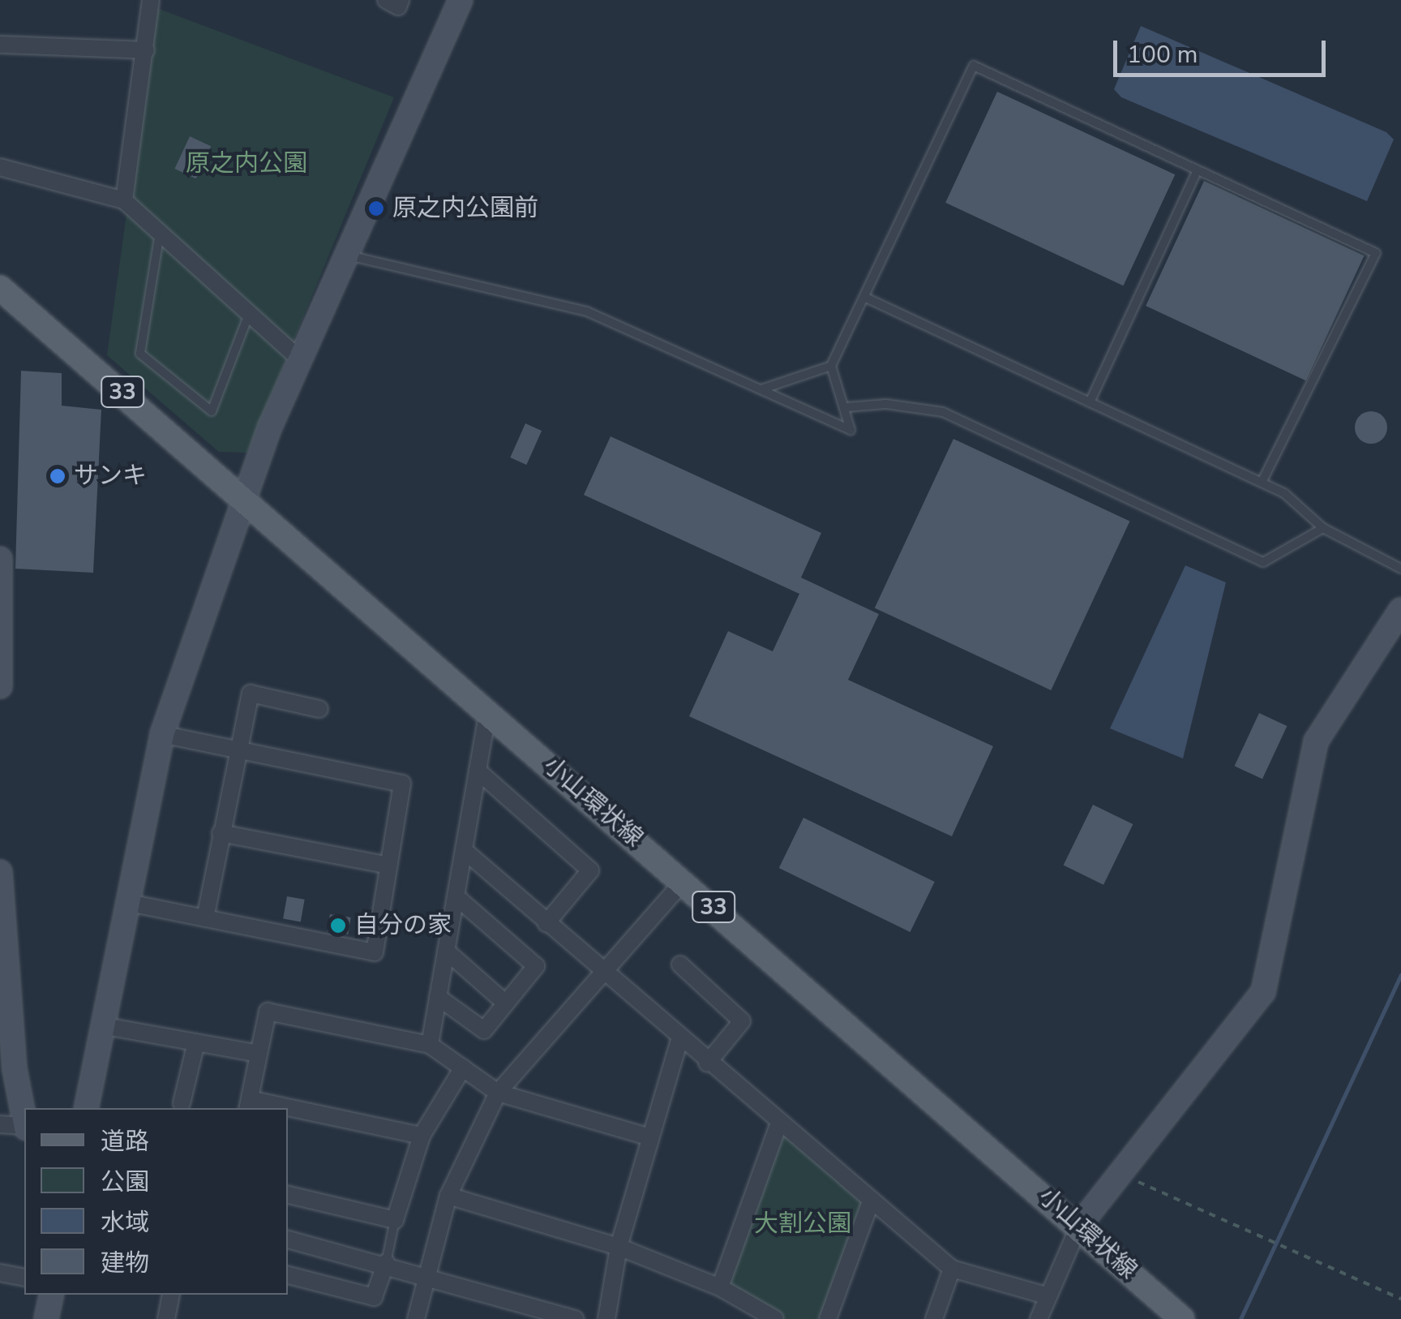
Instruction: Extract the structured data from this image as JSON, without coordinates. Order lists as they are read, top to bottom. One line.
{"streets":{"main road":["33","小山環状線"]},"parks":["原之内公園","大割公園"],"places":["原之内公園前","サンキ","自分の家"],"legend":["道路","公園","水域","建物"],"scale_bar":"100 m"}
